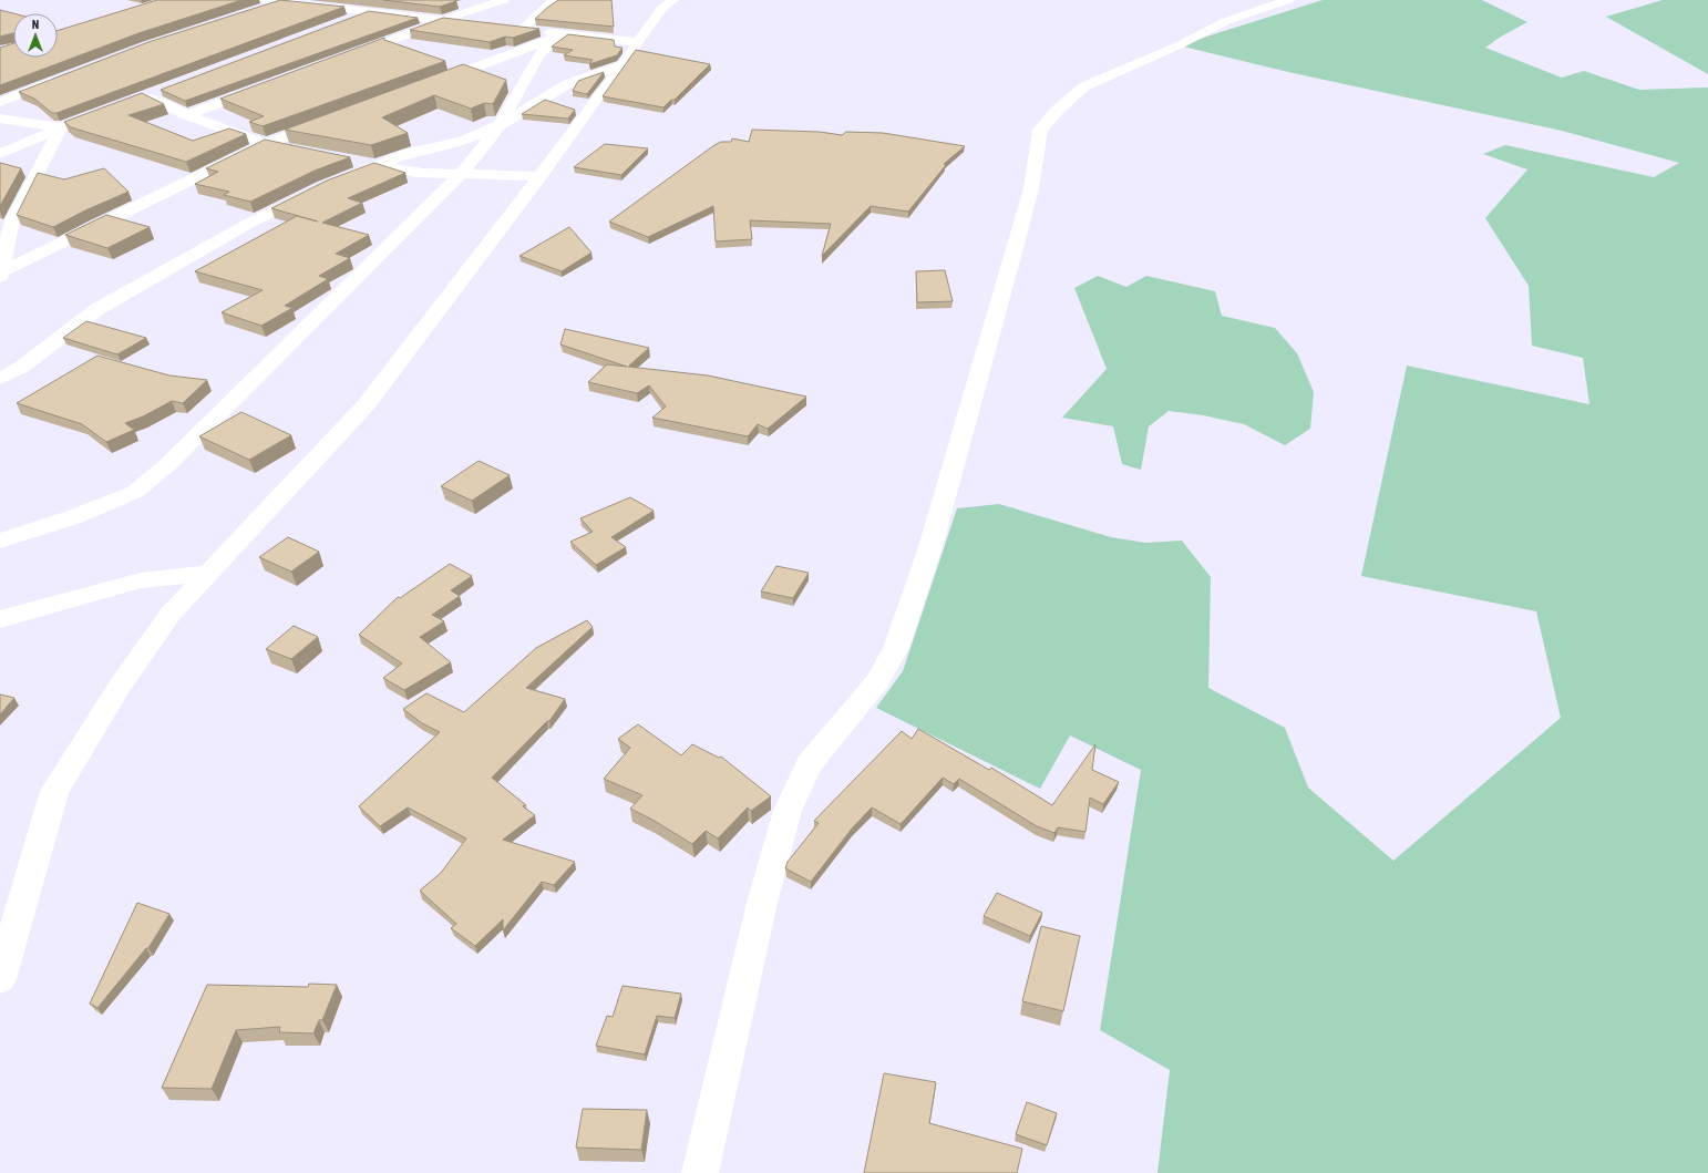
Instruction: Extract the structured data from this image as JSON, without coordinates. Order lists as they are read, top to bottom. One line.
{"north":"top"}
